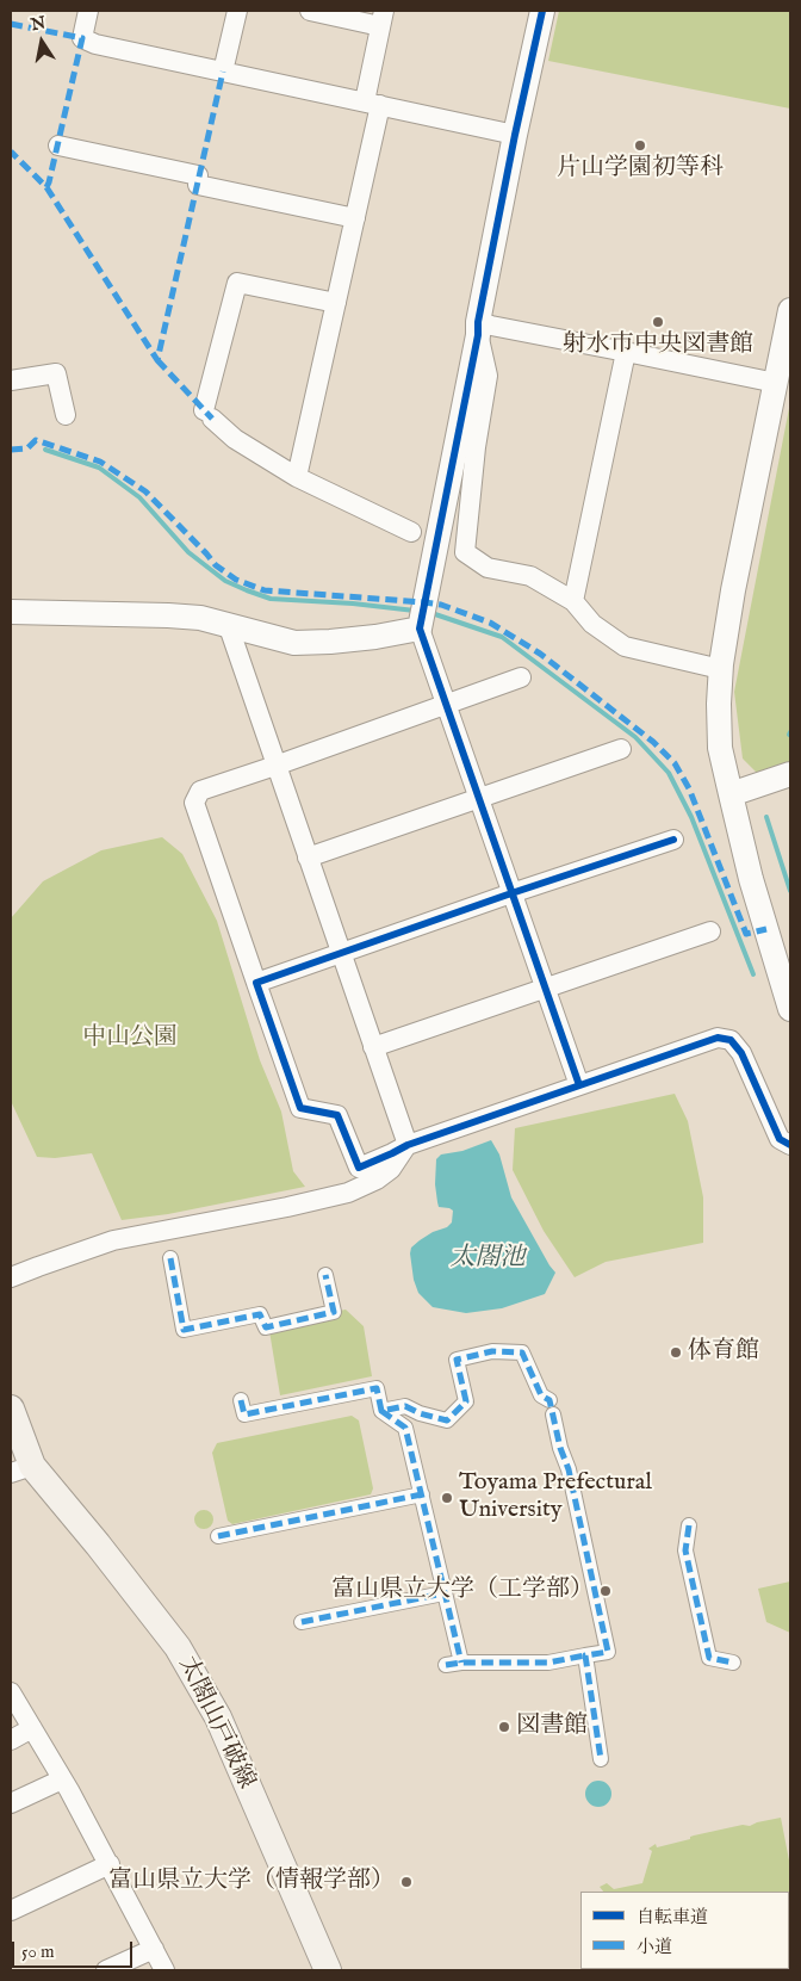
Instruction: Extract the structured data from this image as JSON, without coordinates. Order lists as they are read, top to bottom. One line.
{"streets":{"main road":["太閤山戸破線"]},"water":["太閤池"],"parks":["中山公園"],"places":["片山学園初等科","射水市中央図書館","体育館","Toyama Prefectural University","富山県立大学（工学部）","図書館","富山県立大学（情報学部）"],"legend":["自転車道","小道"],"scale_bar":"50 m","north":"top"}
